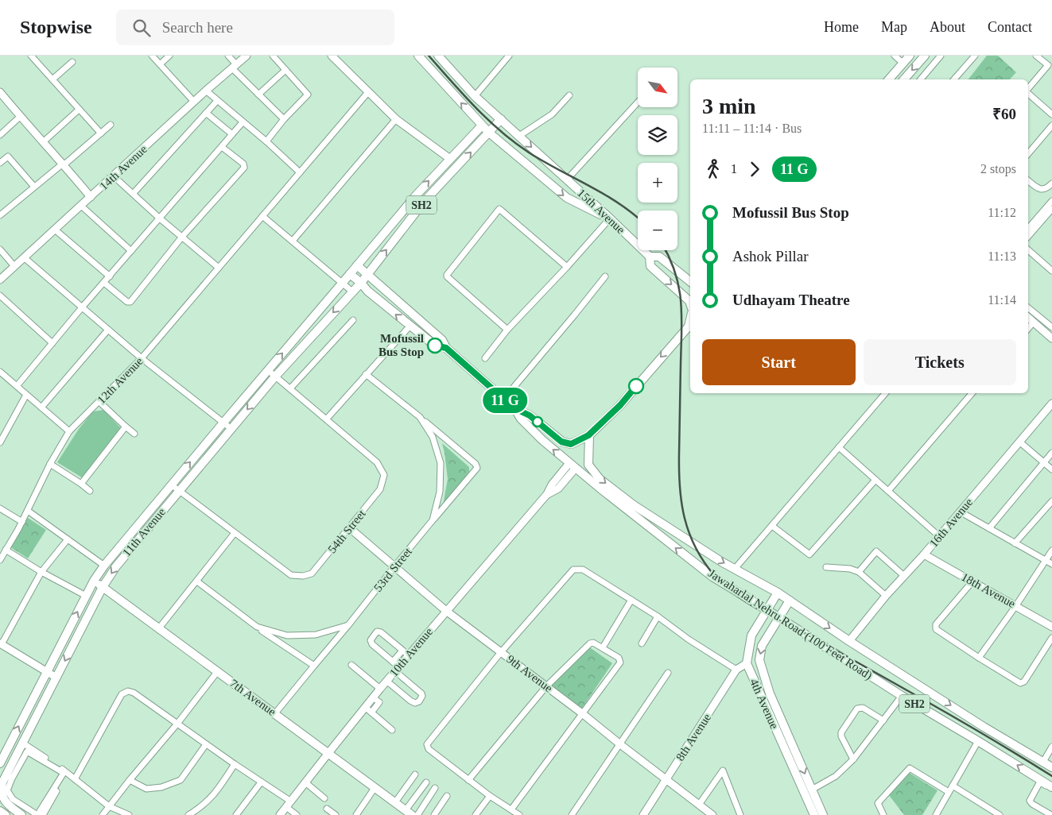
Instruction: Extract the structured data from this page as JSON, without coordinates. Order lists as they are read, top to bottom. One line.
{"streets":{"main road":["SH2","15th Avenue","11th Avenue","Jawaharlal Nehru Road (100 Feet Road)","7th Avenue","4th Avenue"],"street":["14th Avenue","12th Avenue","16th Avenue","54th Street","53rd Street","18th Avenue","10th Avenue","9th Avenue","8th Avenue"]},"crossings":[["SH2","11th Avenue"],["SH2","Jawaharlal Nehru Road (100 Feet Road)"],["16th Avenue","18th Avenue"],["16th Avenue","Jawaharlal Nehru Road (100 Feet Road)"],["54th Street","11th Avenue"],["54th Street","9th Avenue"],["11th Avenue","7th Avenue"],["53rd Street","9th Avenue"],["53rd Street","7th Avenue"],["Jawaharlal Nehru Road (100 Feet Road)","10th Avenue"],["Jawaharlal Nehru Road (100 Feet Road)","4th Avenue"],["10th Avenue","9th Avenue"],["10th Avenue","7th Avenue"],["9th Avenue","8th Avenue"],["4th Avenue","8th Avenue"]],"places":["Mofussil Bus Stop"],"north":"bottom right","page":{"header":"Stopwise","search":"Search here","nav":["Home","Map","About","Contact"],"on_map":"11 G","map_buttons":["+","−"],"heading":["3 min","11:11 – 11:14 · Bus","₹60"],"legs":["1","11 G","2 stops"],"list":[{"name":"Mofussil Bus Stop","value":"11:12"},{"name":"Ashok Pillar","value":"11:13"},{"name":"Udhayam Theatre","value":"11:14"}],"buttons":["Start","Tickets"]}}
